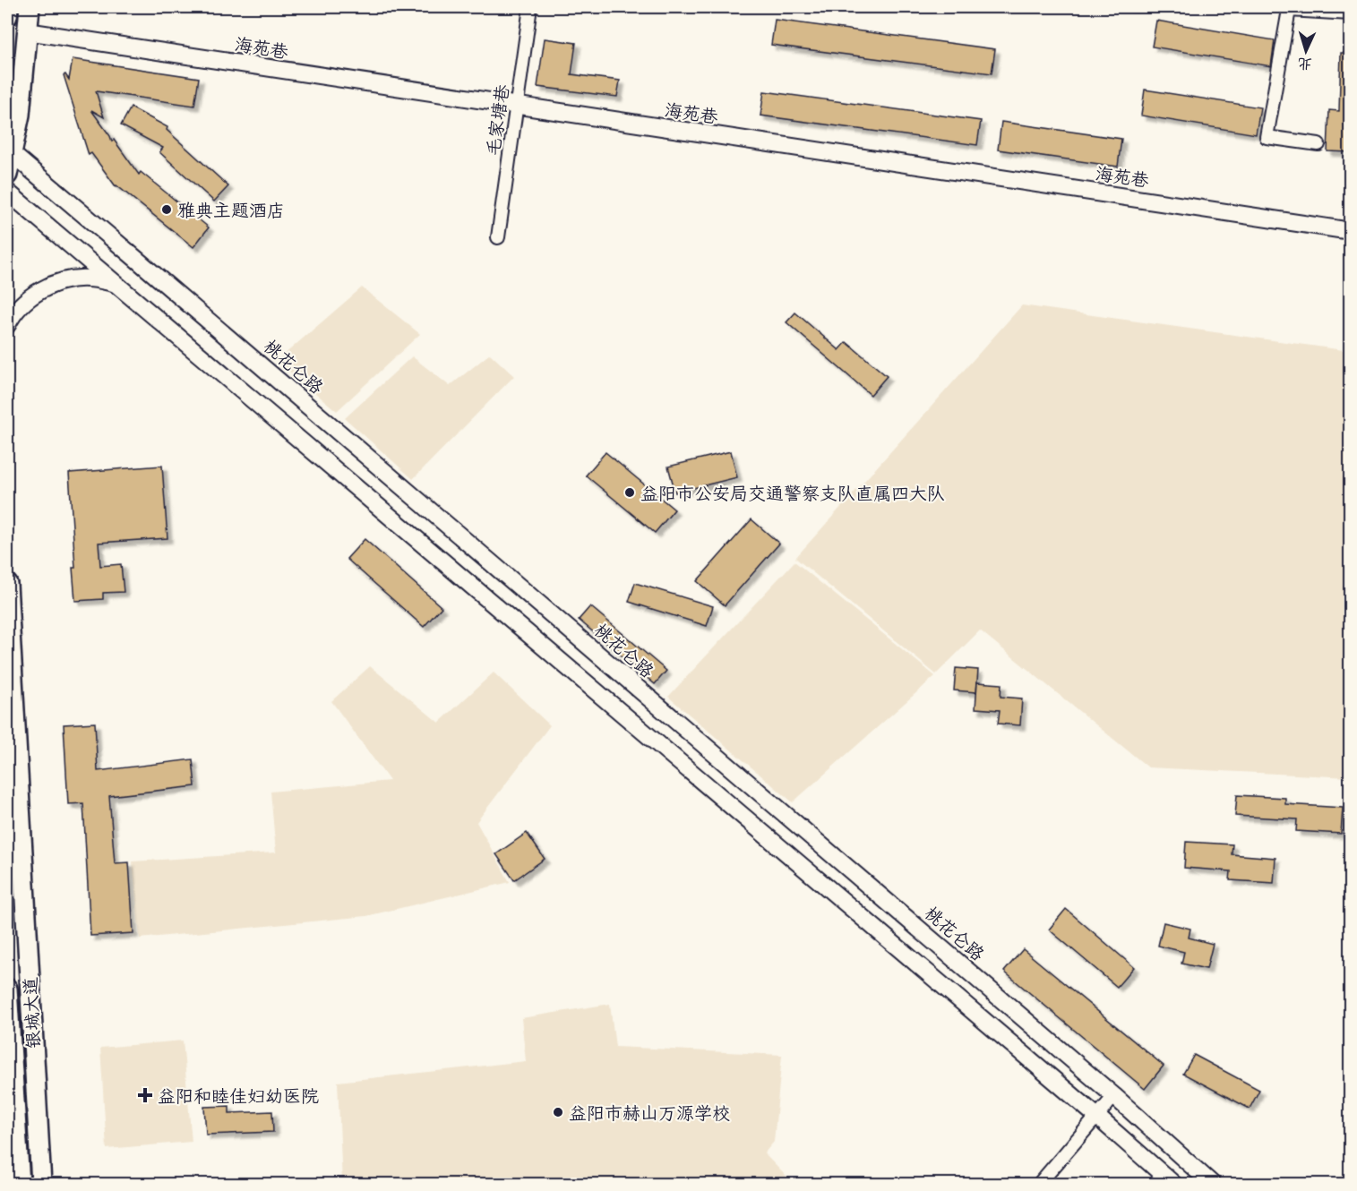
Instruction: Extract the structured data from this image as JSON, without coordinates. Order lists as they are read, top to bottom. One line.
{"streets":{"main road":["海苑巷","桃花仑路","银城大道"],"street":["毛家塘巷"]},"crossings":[["海苑巷","毛家塘巷"]],"places":{"other":["雅典主题酒店","益阳市公安局交通警察支队直属四大队","益阳市赫山万源学校"],"health":["益阳和睦佳妇幼医院"]},"north":"bottom"}
